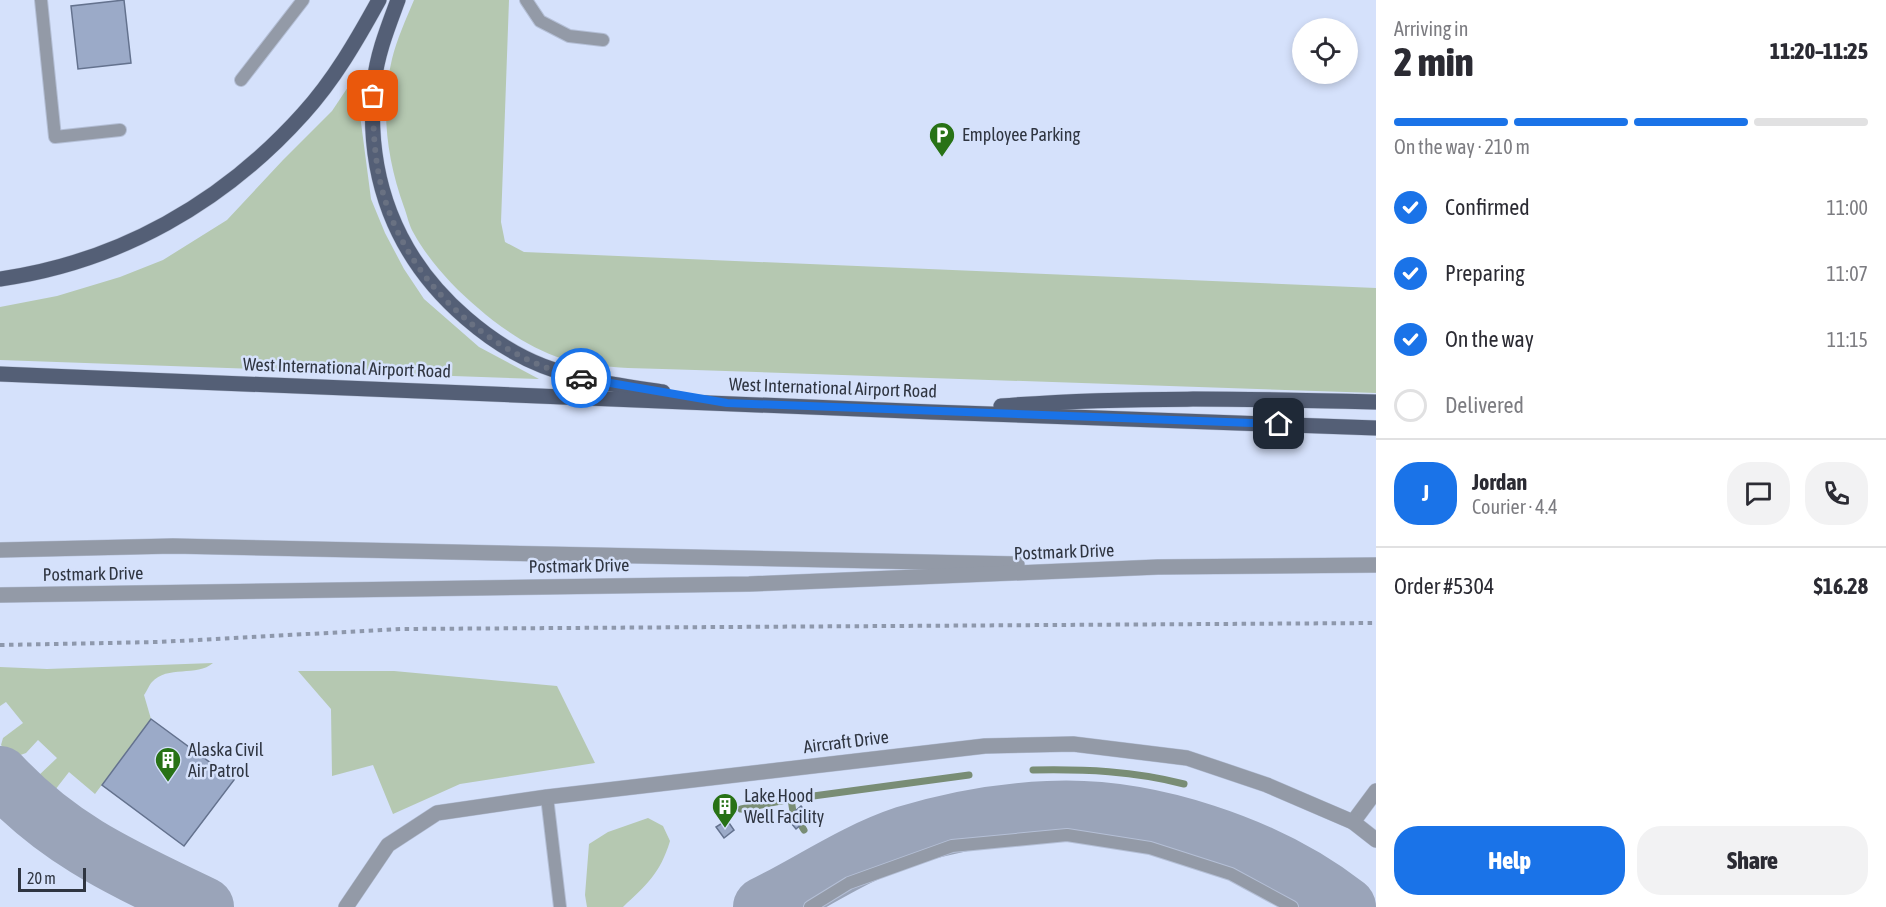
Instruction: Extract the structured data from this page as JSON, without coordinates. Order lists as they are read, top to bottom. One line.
{"streets":{"main road":["West International Airport Road"],"street":["Postmark Drive","Aircraft Drive"]},"places":{"parking":["Employee Parking"],"building":["Alaska Civil Air Patrol","Lake Hood Well Facility"]},"scale_bar":"20 m","page":{"heading":["2 min","Arriving in","11:20–11:25"],"panel":["Jordan","Courier · 4.4","Order #5304","$16.28"],"bar":"On the way · 210 m","list":[["Confirmed","11:00"],["Preparing","11:07"],["On the way","11:15"],"Delivered"],"round":"J","buttons":["Help","Share"],"scale":"20 m"}}
